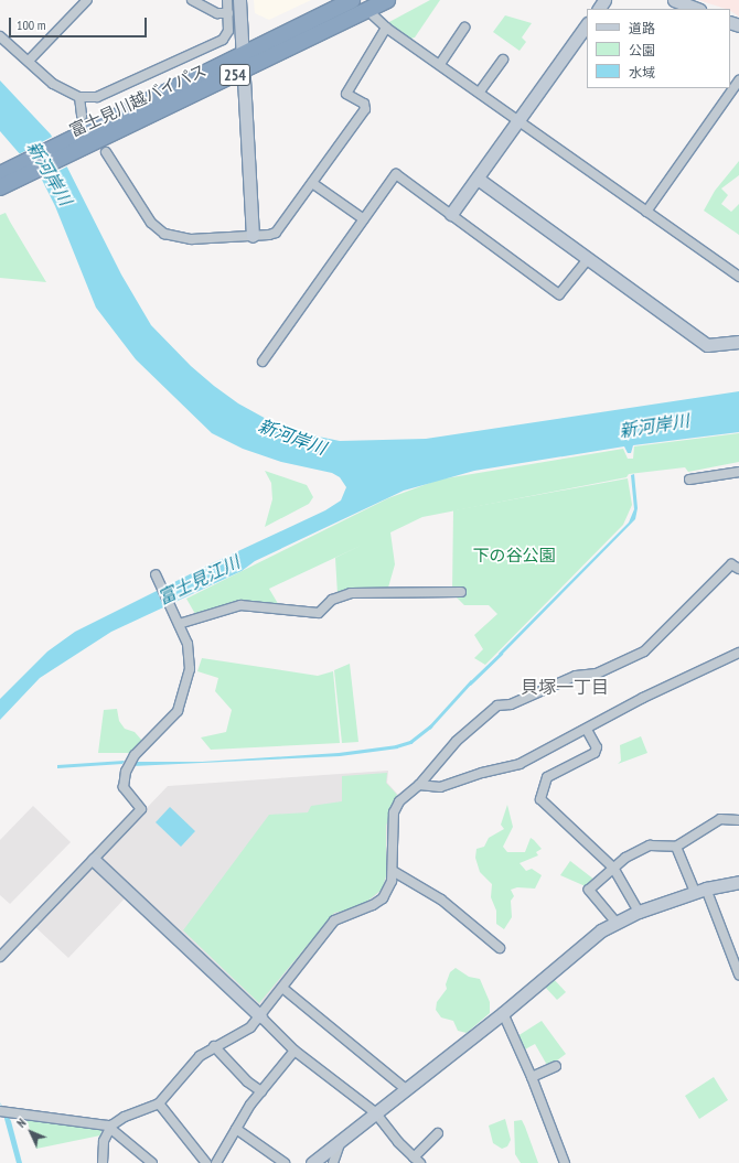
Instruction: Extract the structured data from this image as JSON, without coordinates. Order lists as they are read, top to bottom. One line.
{"streets":{"highway":["254","富士見川越バイパス"]},"districts":["貝塚一丁目"],"water":["新河岸川","富士見江川"],"parks":["下の谷公園"],"legend":["道路","公園","水域"],"scale_bar":"100 m","north":"top left"}
